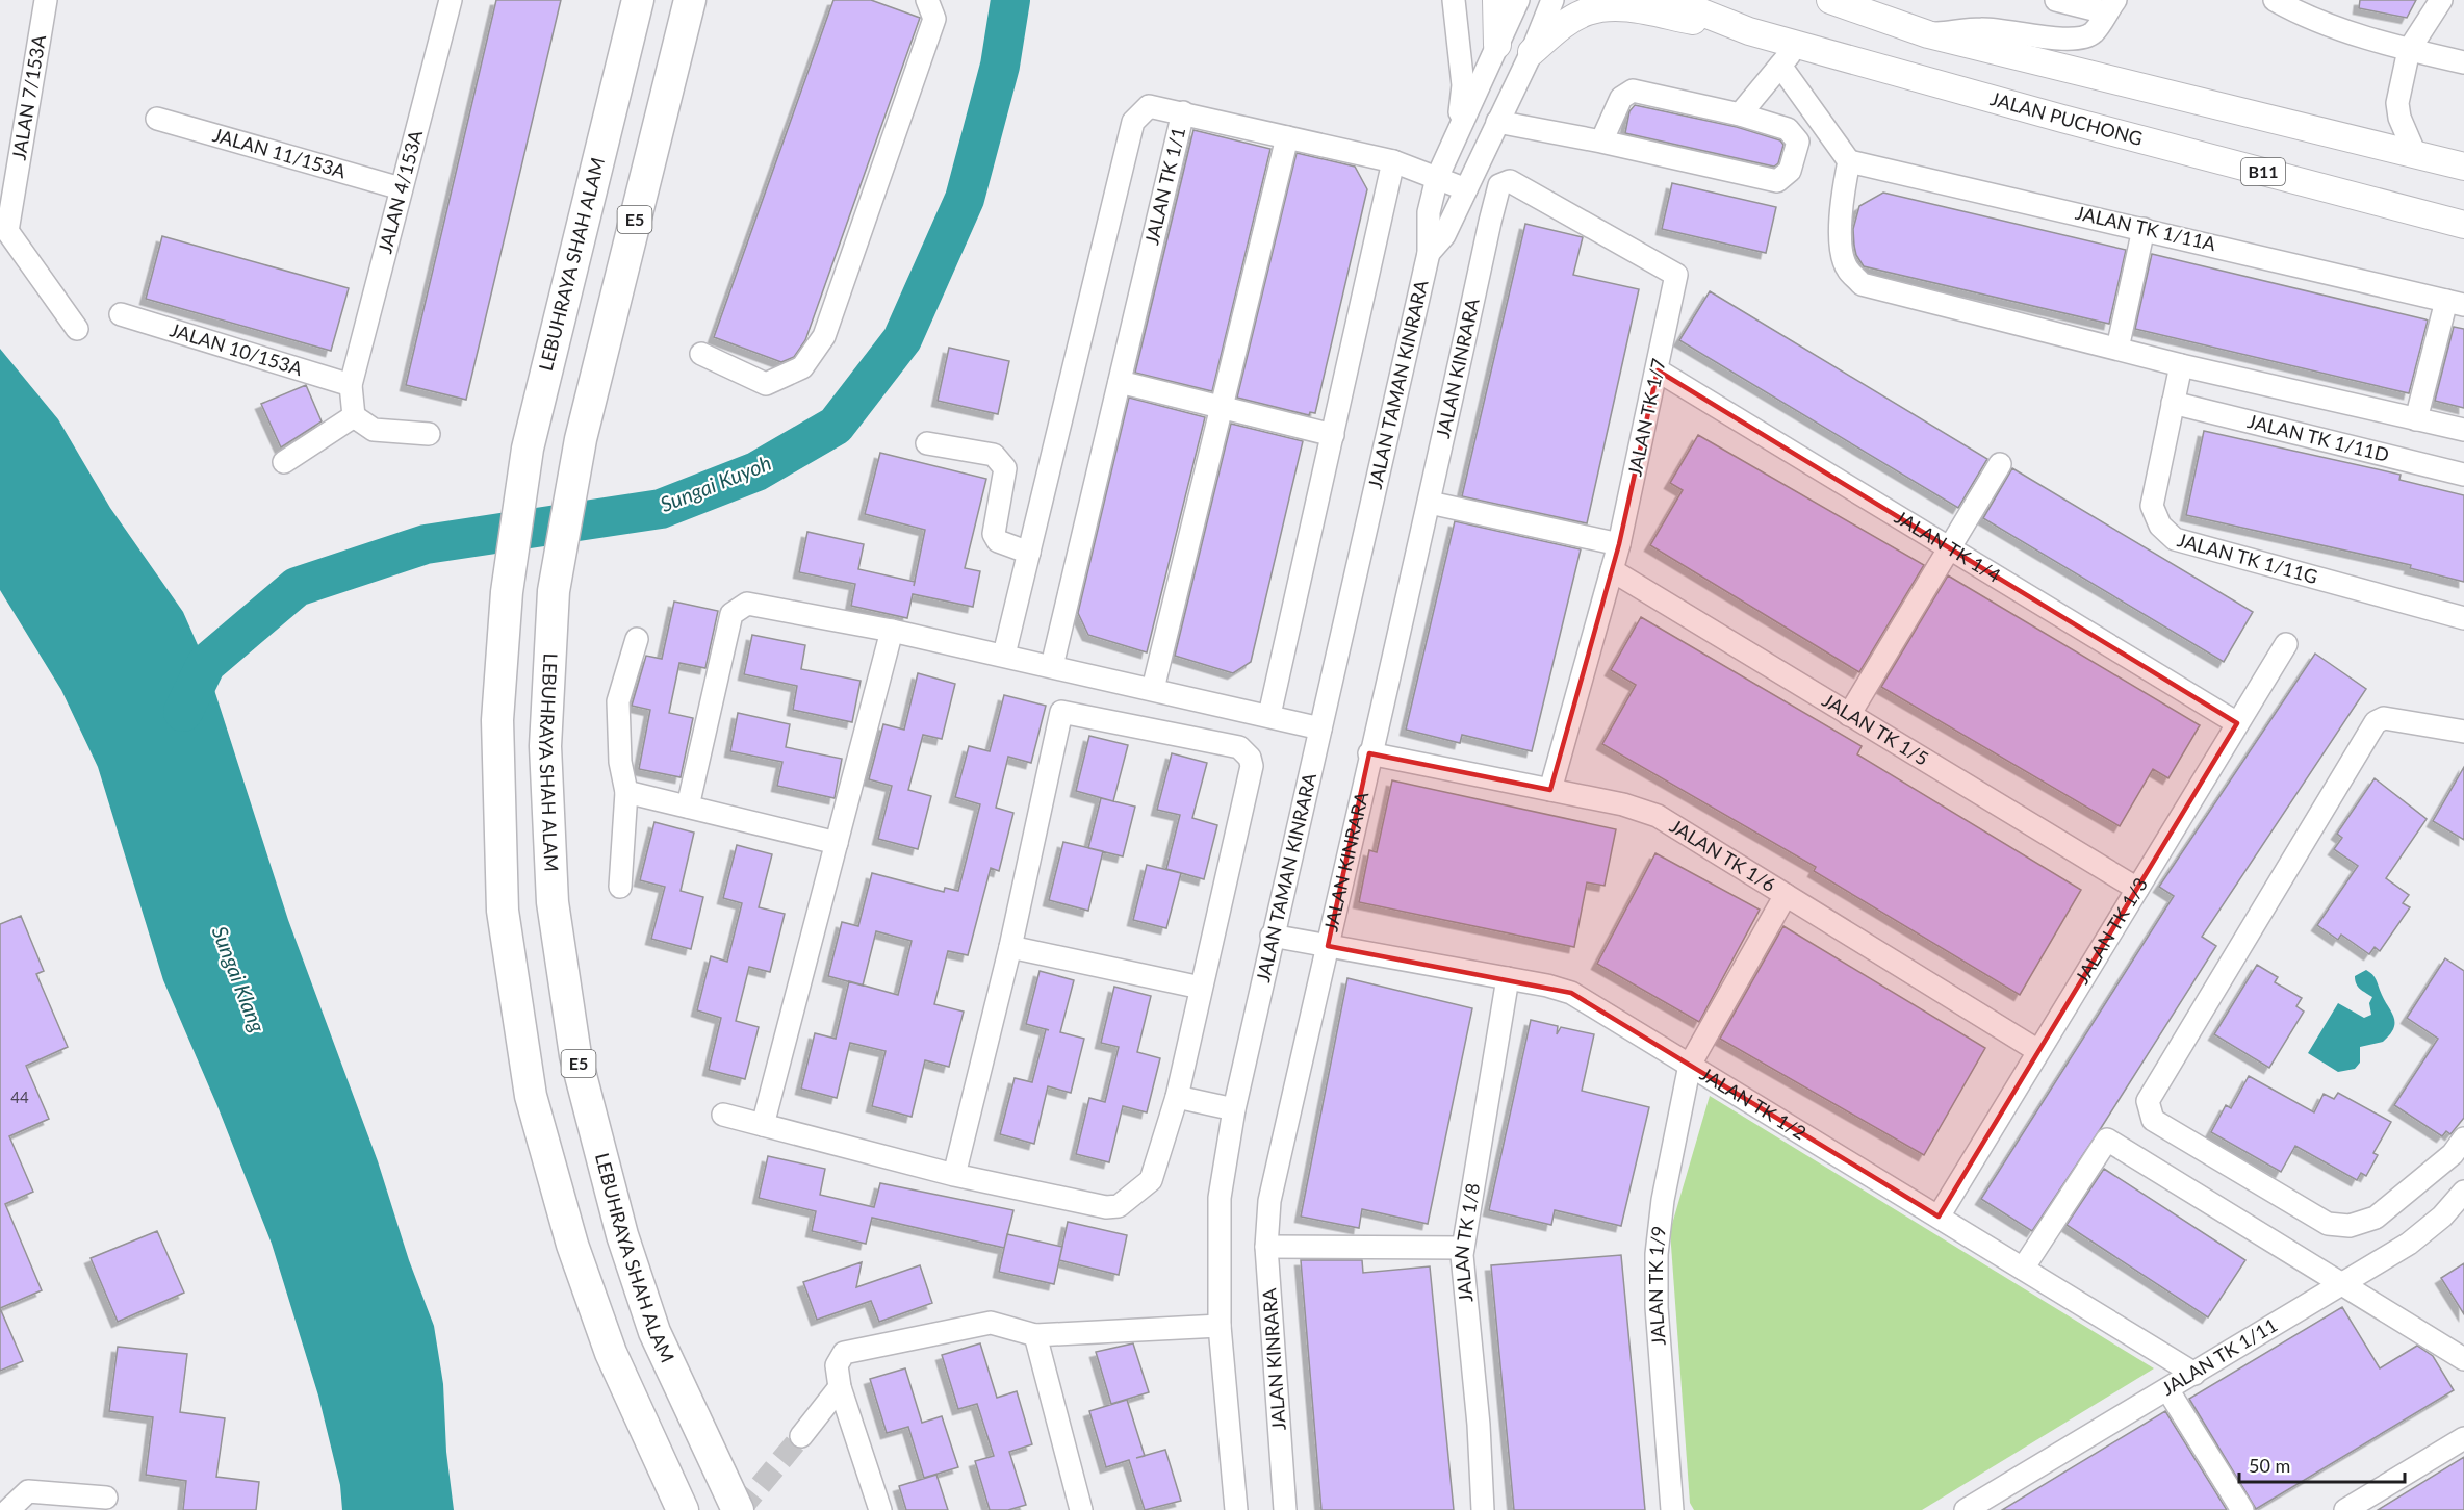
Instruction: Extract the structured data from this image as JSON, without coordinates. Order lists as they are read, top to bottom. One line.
{"streets":{"highway":["E5","LEBUHRAYA SHAH ALAM"],"main road":["JALAN PUCHONG","B11"],"street":["JALAN 7/153A","JALAN 11/153A","JALAN TK 1/1","JALAN 4/153A","JALAN TK 1/11A","JALAN 10/153A","JALAN KINRARA","JALAN TAMAN KINRARA","JALAN TK 1/7","JALAN TK 1/11D","JALAN TK 1/4","JALAN TK 1/11G","JALAN TK 1/5","JALAN TK 1/6","JALAN TK 1/3","JALAN TK 1/2","JALAN TK 1/8","JALAN TK 1/9","JALAN TK 1/11"]},"crossings":[["JALAN 11/153A","JALAN 4/153A"],["JALAN 4/153A","JALAN 10/153A"],["JALAN KINRARA","JALAN TK 1/7"],["JALAN KINRARA","JALAN TK 1/6"],["JALAN KINRARA","JALAN TK 1/2"],["JALAN TAMAN KINRARA","JALAN TK 1/2"],["JALAN TK 1/7","JALAN TK 1/4"],["JALAN TK 1/7","JALAN TK 1/5"],["JALAN TK 1/7","JALAN TK 1/6"],["JALAN TK 1/11D","JALAN TK 1/11G"],["JALAN TK 1/4","JALAN TK 1/3"],["JALAN TK 1/5","JALAN TK 1/3"],["JALAN TK 1/6","JALAN TK 1/3"],["JALAN TK 1/6","JALAN TK 1/9"],["JALAN TK 1/3","JALAN TK 1/2"],["JALAN TK 1/2","JALAN TK 1/8"],["JALAN TK 1/2","JALAN TK 1/9"],["JALAN TK 1/2","JALAN TK 1/11"]],"water":["Sungai Kuyoh","Sungai Klang"],"house_numbers":["44"],"scale_bar":"50 m"}
